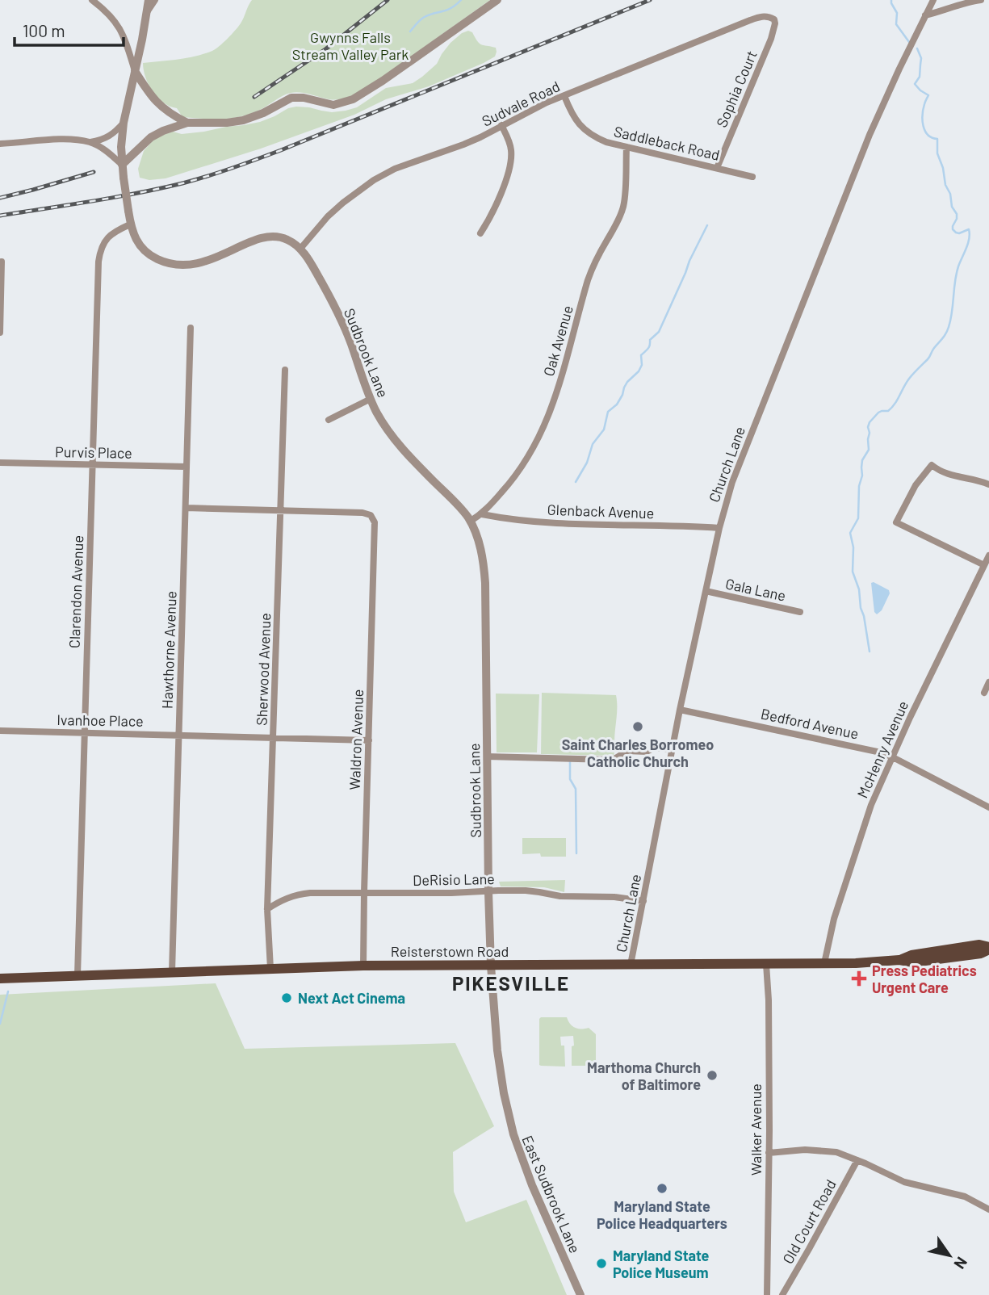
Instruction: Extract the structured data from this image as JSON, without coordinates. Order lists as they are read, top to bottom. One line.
{"streets":{"main road":["Reisterstown Road"],"street":["Sophia Court","Sudvale Road","Saddleback Road","Oak Avenue","Sudbrook Lane","Purvis Place","Church Lane","Glenback Avenue","Gala Lane","Clarendon Avenue","Hawthorne Avenue","Sherwood Avenue","Ivanhoe Place","Bedford Avenue","Waldron Avenue","McHenry Avenue","DeRisio Lane","Walker Avenue","East Sudbrook Lane","Old Court Road"]},"crossings":[["Sophia Court","Sudvale Road"],["Sophia Court","Saddleback Road"],["Sudvale Road","Saddleback Road"],["Sudvale Road","Sudbrook Lane"],["Saddleback Road","Oak Avenue"],["Oak Avenue","Sudbrook Lane"],["Oak Avenue","Glenback Avenue"],["Sudbrook Lane","DeRisio Lane"],["Sudbrook Lane","Reisterstown Road"],["Sudbrook Lane","East Sudbrook Lane"],["Purvis Place","Clarendon Avenue"],["Purvis Place","Hawthorne Avenue"],["Church Lane","Glenback Avenue"],["Church Lane","Gala Lane"],["Church Lane","Bedford Avenue"],["Church Lane","DeRisio Lane"],["Church Lane","Reisterstown Road"],["Clarendon Avenue","Ivanhoe Place"],["Clarendon Avenue","Reisterstown Road"],["Hawthorne Avenue","Ivanhoe Place"],["Hawthorne Avenue","Reisterstown Road"],["Sherwood Avenue","Ivanhoe Place"],["Sherwood Avenue","Waldron Avenue"],["Sherwood Avenue","DeRisio Lane"],["Sherwood Avenue","Reisterstown Road"],["Ivanhoe Place","Waldron Avenue"],["Bedford Avenue","McHenry Avenue"],["Waldron Avenue","DeRisio Lane"],["Waldron Avenue","Reisterstown Road"],["McHenry Avenue","Reisterstown Road"],["Reisterstown Road","Walker Avenue"],["Reisterstown Road","East Sudbrook Lane"]],"districts":["PIKESVILLE"],"parks":["Gwynns Falls Stream Valley Park"],"places":{"other":["Saint Charles Borromeo Catholic Church","Next Act Cinema","Marthoma Church of Baltimore","Maryland State Police Headquarters","Maryland State Police Museum"],"health":["Press Pediatrics Urgent Care"]},"scale_bar":"100 m","north":"bottom right"}
